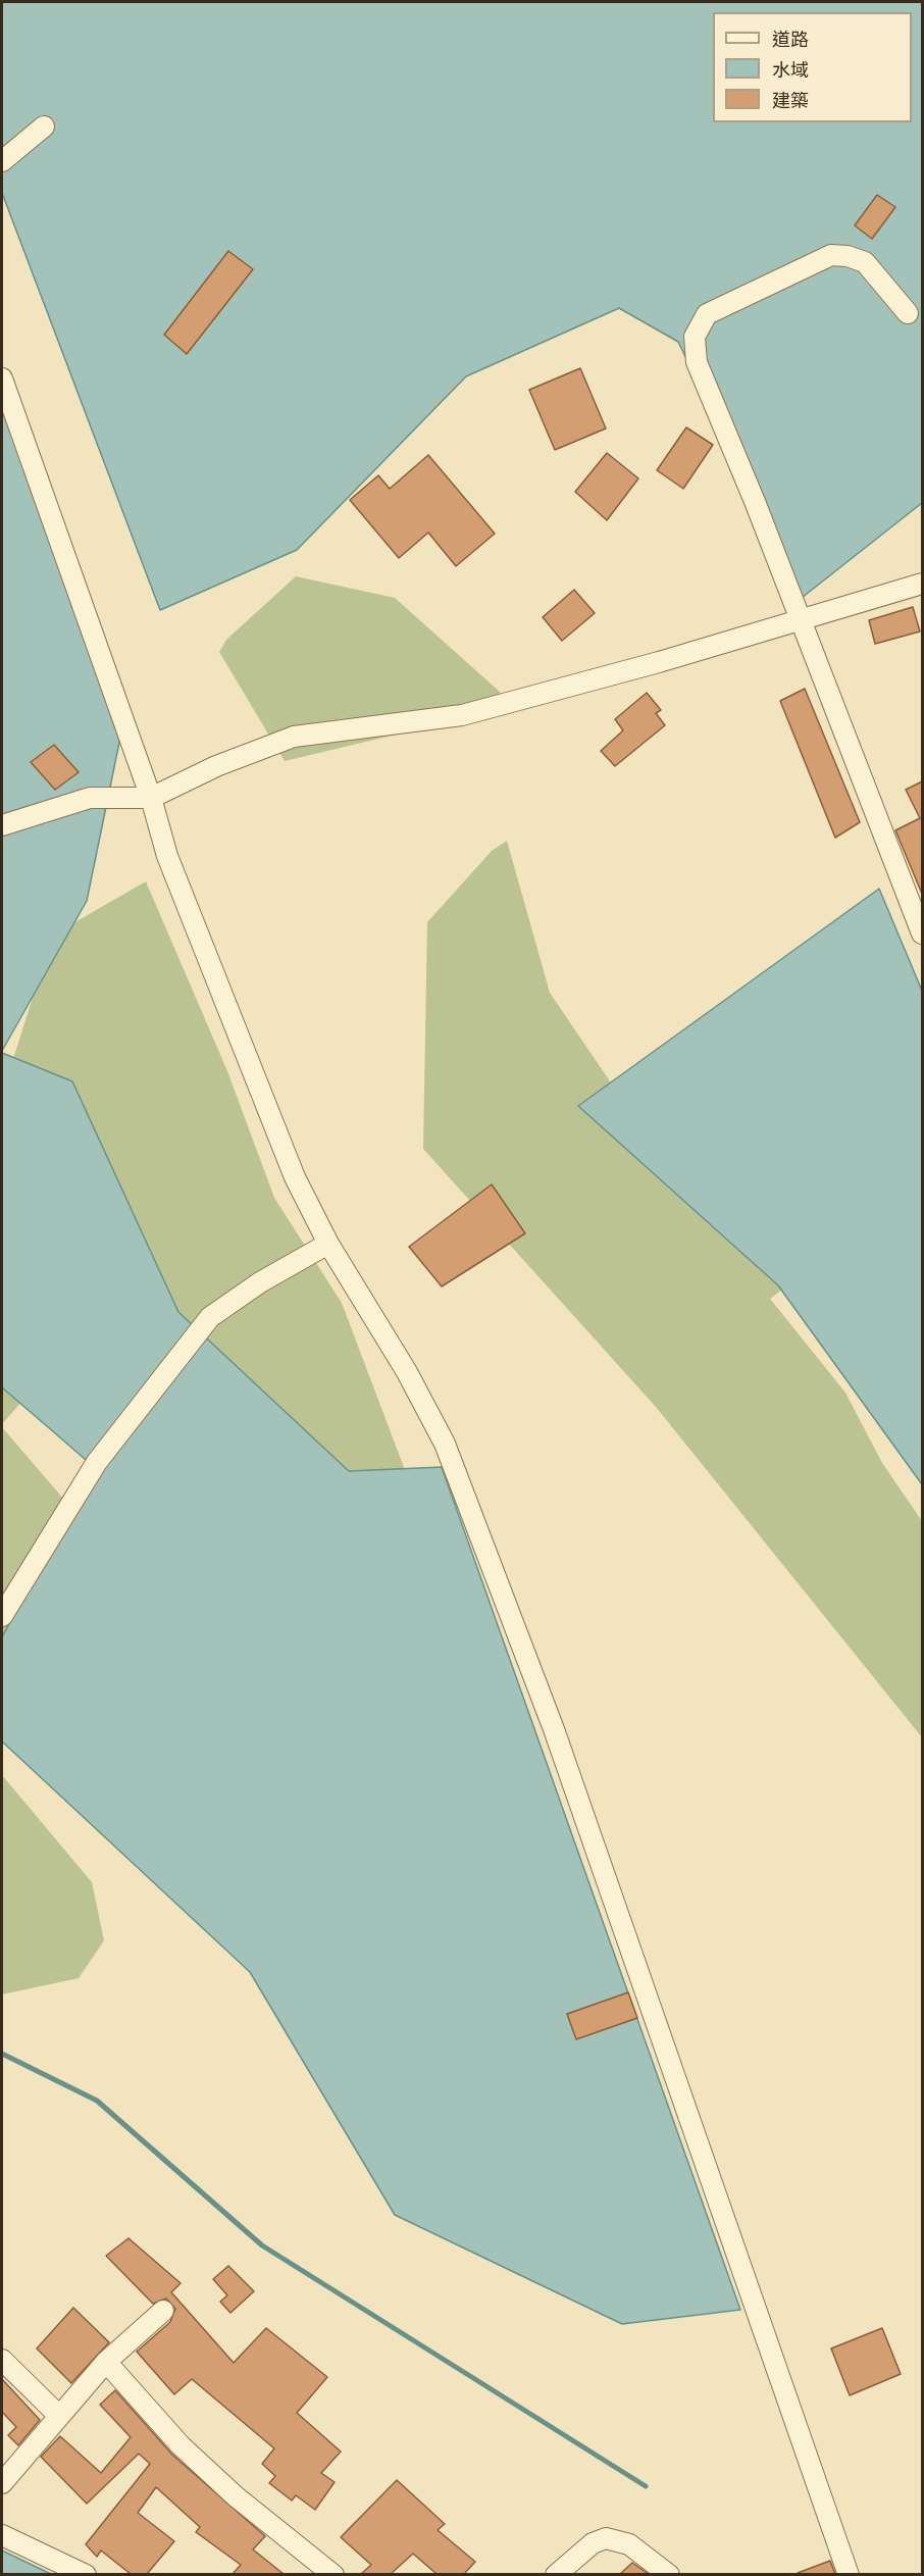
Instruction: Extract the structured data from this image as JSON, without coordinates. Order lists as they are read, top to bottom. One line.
{"legend":["道路","水域","建築"]}
